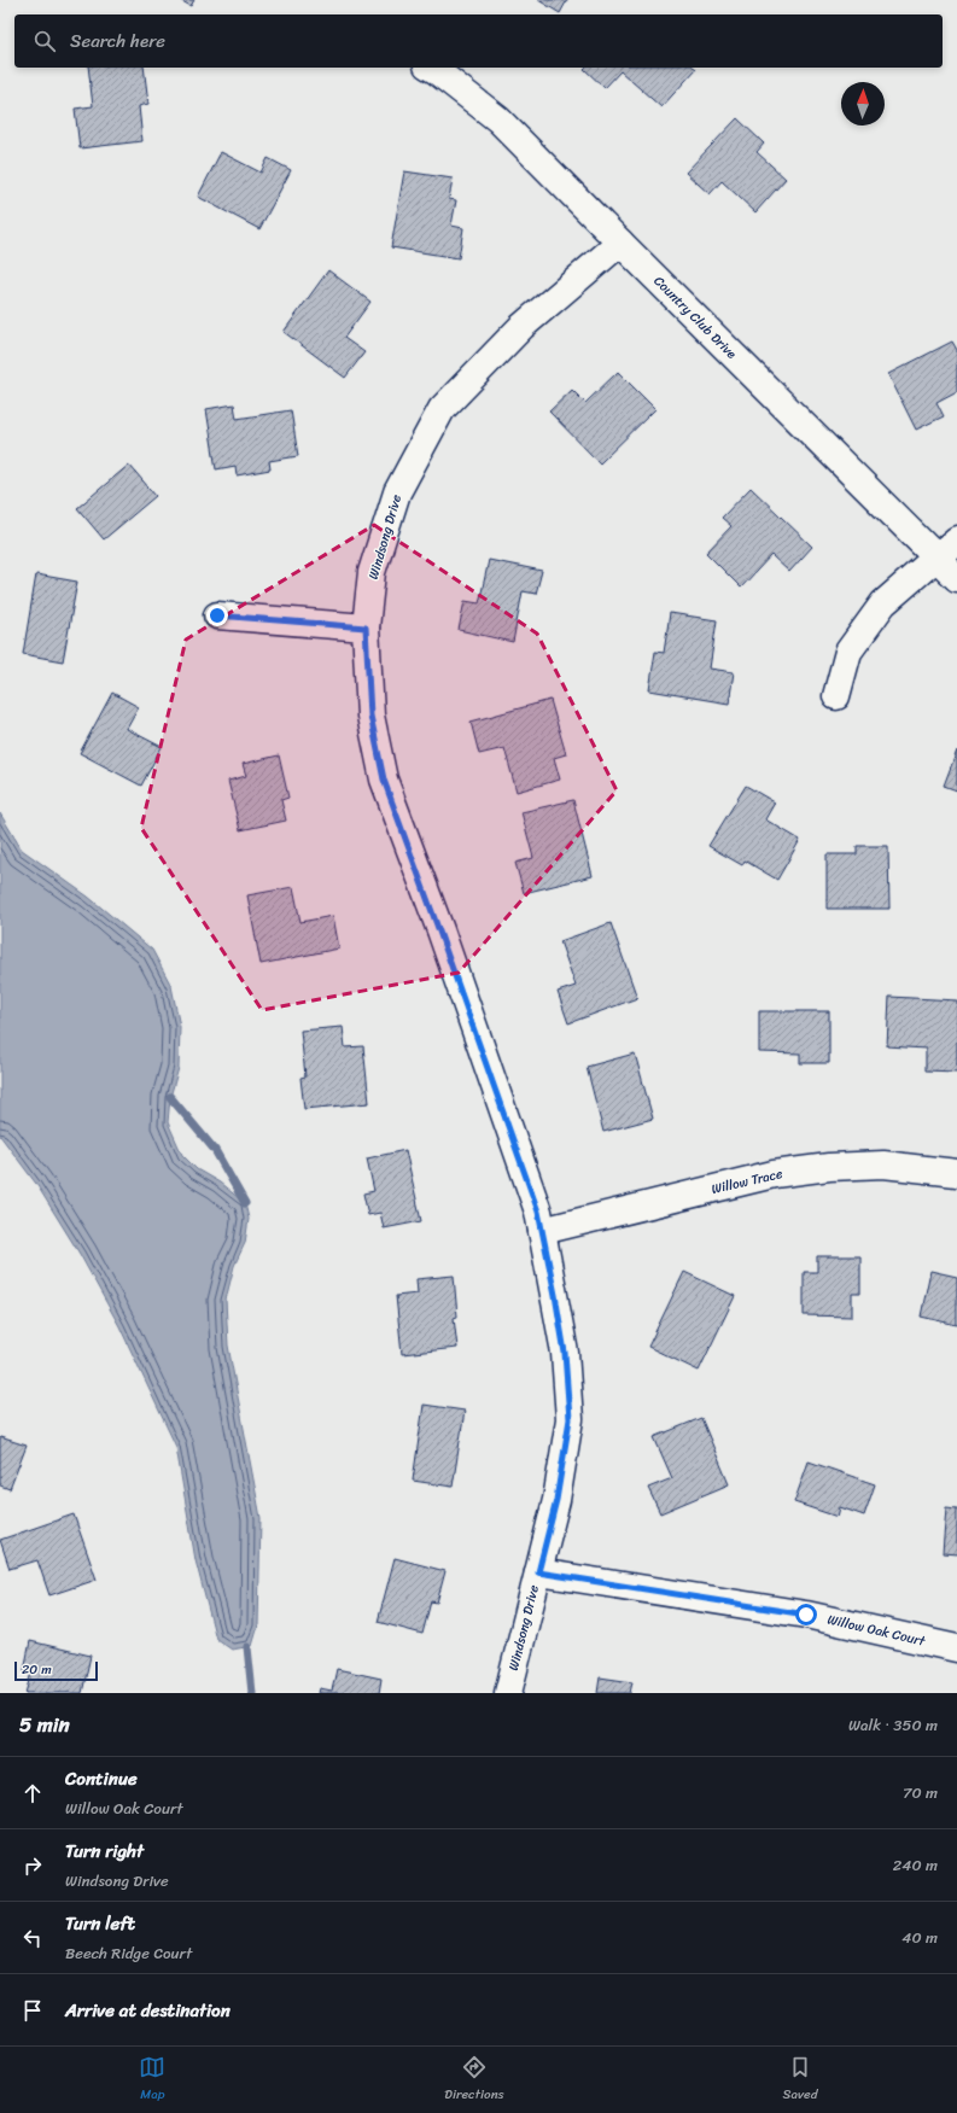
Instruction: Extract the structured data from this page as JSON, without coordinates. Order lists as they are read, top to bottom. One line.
{"streets":{"street":["Country Club Drive","Windsong Drive","Willow Trace","Willow Oak Court"]},"crossings":[["Country Club Drive","Windsong Drive"],["Windsong Drive","Willow Trace"],["Windsong Drive","Willow Oak Court"]],"scale_bar":"20 m","north":"top","page":{"search":"Search here","scale":"20 m","heading":["5 min","Walk · 350 m"],"list":[["Continue","Willow Oak Court","70 m"],["Turn right","Windsong Drive","240 m"],["Turn left","Beech Ridge Court","40 m"],"Arrive at destination"],"nav":["Map","Directions","Saved"]}}
